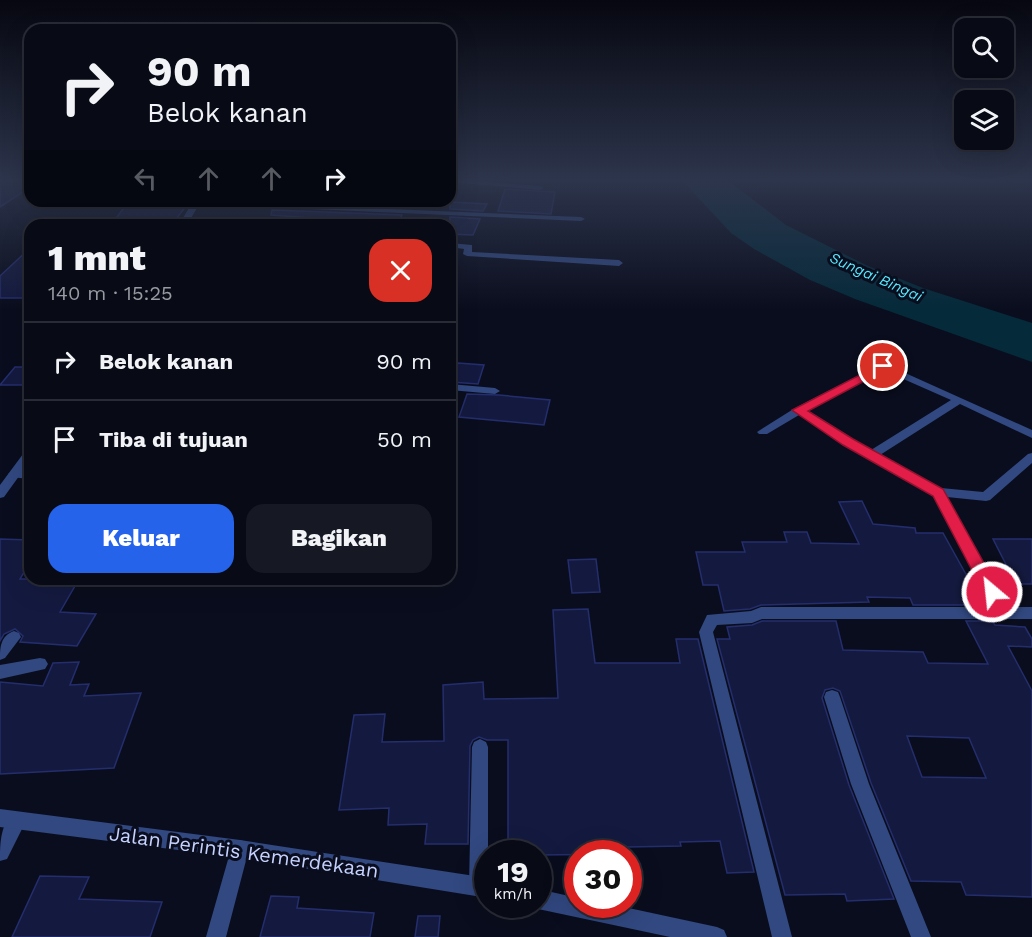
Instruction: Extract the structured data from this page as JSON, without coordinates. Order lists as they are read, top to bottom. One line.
{"streets":{"street":["Jalan Perintis Kemerdekaan"]},"water":["Sungai Bingai"],"page":{"turn":["90 m","Belok kanan"],"heading":["1 mnt","140 m · 15:25"],"list":[{"name":"Belok kanan","value":"90 m"},{"name":"Tiba di tujuan","value":"50 m"}],"buttons":["Keluar","Bagikan"],"speed":"19 km/h","limit":"30"}}
